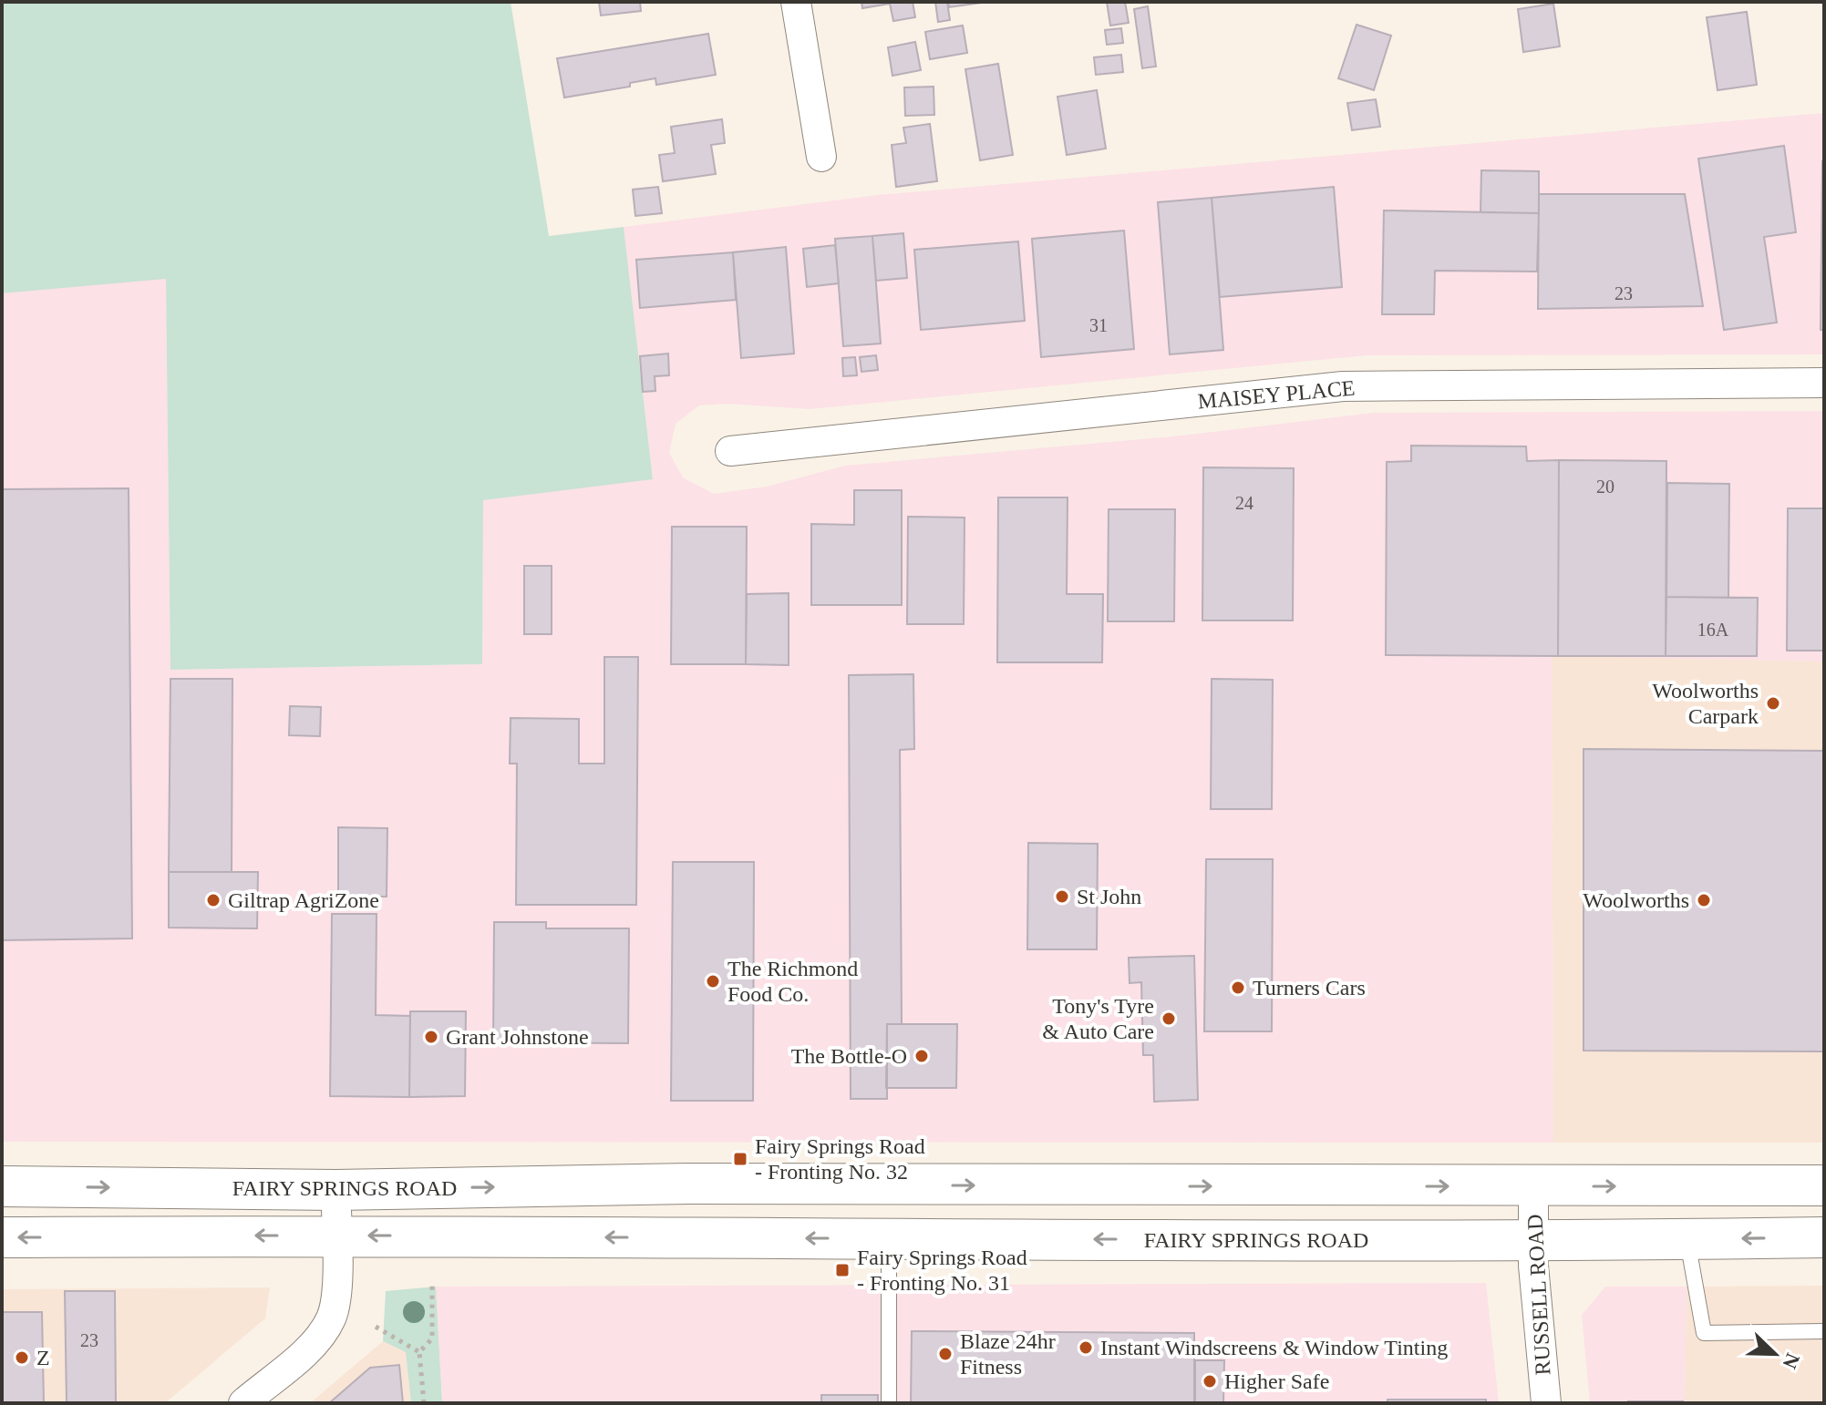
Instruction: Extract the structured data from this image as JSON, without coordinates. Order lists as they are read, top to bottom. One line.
{"streets":{"highway":["FAIRY SPRINGS ROAD"],"street":["MAISEY PLACE","RUSSELL ROAD"]},"crossings":[["FAIRY SPRINGS ROAD","RUSSELL ROAD"]],"places":{"other":["Woolworths Carpark","St John","Giltrap AgriZone","Woolworths","The Richmond Food Co.","Turners Cars","Tony's Tyre & Auto Care","Grant Johnstone","The Bottle-O","Instant Windscreens & Window Tinting","Blaze 24hr Fitness","Z","Higher Safe"],"transit":["Fairy Springs Road - Fronting No. 32","Fairy Springs Road - Fronting No. 31"]},"house_numbers":["23","31","20","24","16A","23"],"north":"bottom right"}
